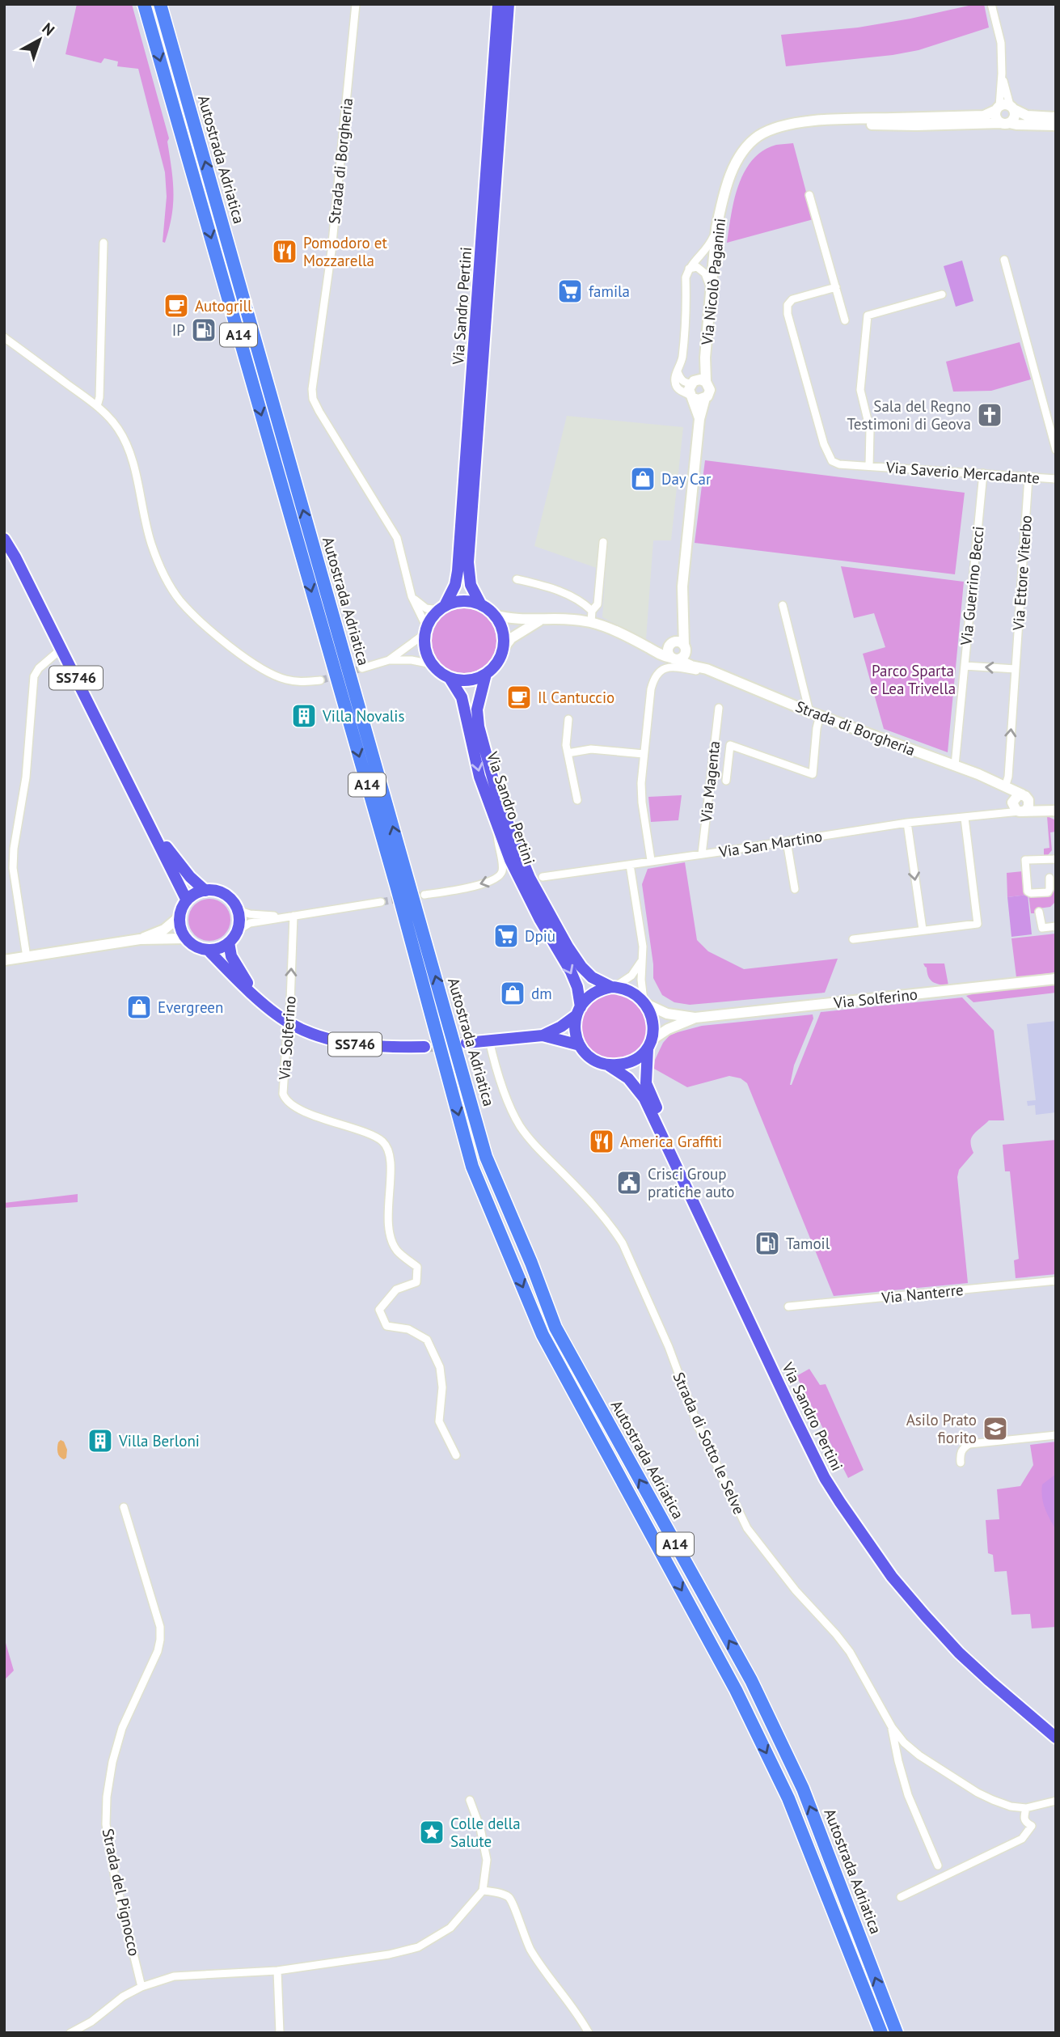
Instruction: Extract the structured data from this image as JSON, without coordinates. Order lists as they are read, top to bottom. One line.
{"streets":{"highway":["Autostrada Adriatica","A14"],"main road":["Via Sandro Pertini","SS746"],"street":["Strada di Borgheria","Via Nicolò Paganini","Via Saverio Mercadante","Via Ettore Viterbo","Via Guerrino Becci","Via Magenta","Via San Martino","Via Solferino","Via Nanterre","Strada di Sotto le Selve","Strada del Pignocco"]},"crossings":[["Strada di Borgheria","Via Nicolò Paganini"],["Strada di Borgheria","Via Sandro Pertini"],["Strada di Borgheria","Via Ettore Viterbo"],["Strada di Borgheria","Via Guerrino Becci"],["Strada di Borgheria","Via San Martino"],["Via Sandro Pertini","Via Solferino"],["Via Saverio Mercadante","Via Ettore Viterbo"],["Via Saverio Mercadante","Via Guerrino Becci"],["SS746","Via Solferino"],["Via Magenta","Via San Martino"]],"one_way":["Via Ettore Viterbo"],"parks":["Parco Sparta e Lea Trivella"],"places":{"restaurant":["Pomodoro et Mozzarella","America Graffiti"],"supermarket":["famila","Dpiù"],"cafe":["Autogrill","Il Cantuccio"],"fuel station":["IP","Tamoil"],"church":["Sala del Regno Testimoni di Geova"],"shop":["Day Car","dm","Evergreen"],"building":["Villa Novalis","Villa Berloni"],"public building":["Crisci Group pratiche auto"],"school or university":["Asilo Prato fiorito"],"place":["Colle della Salute"]},"north":"top right"}
